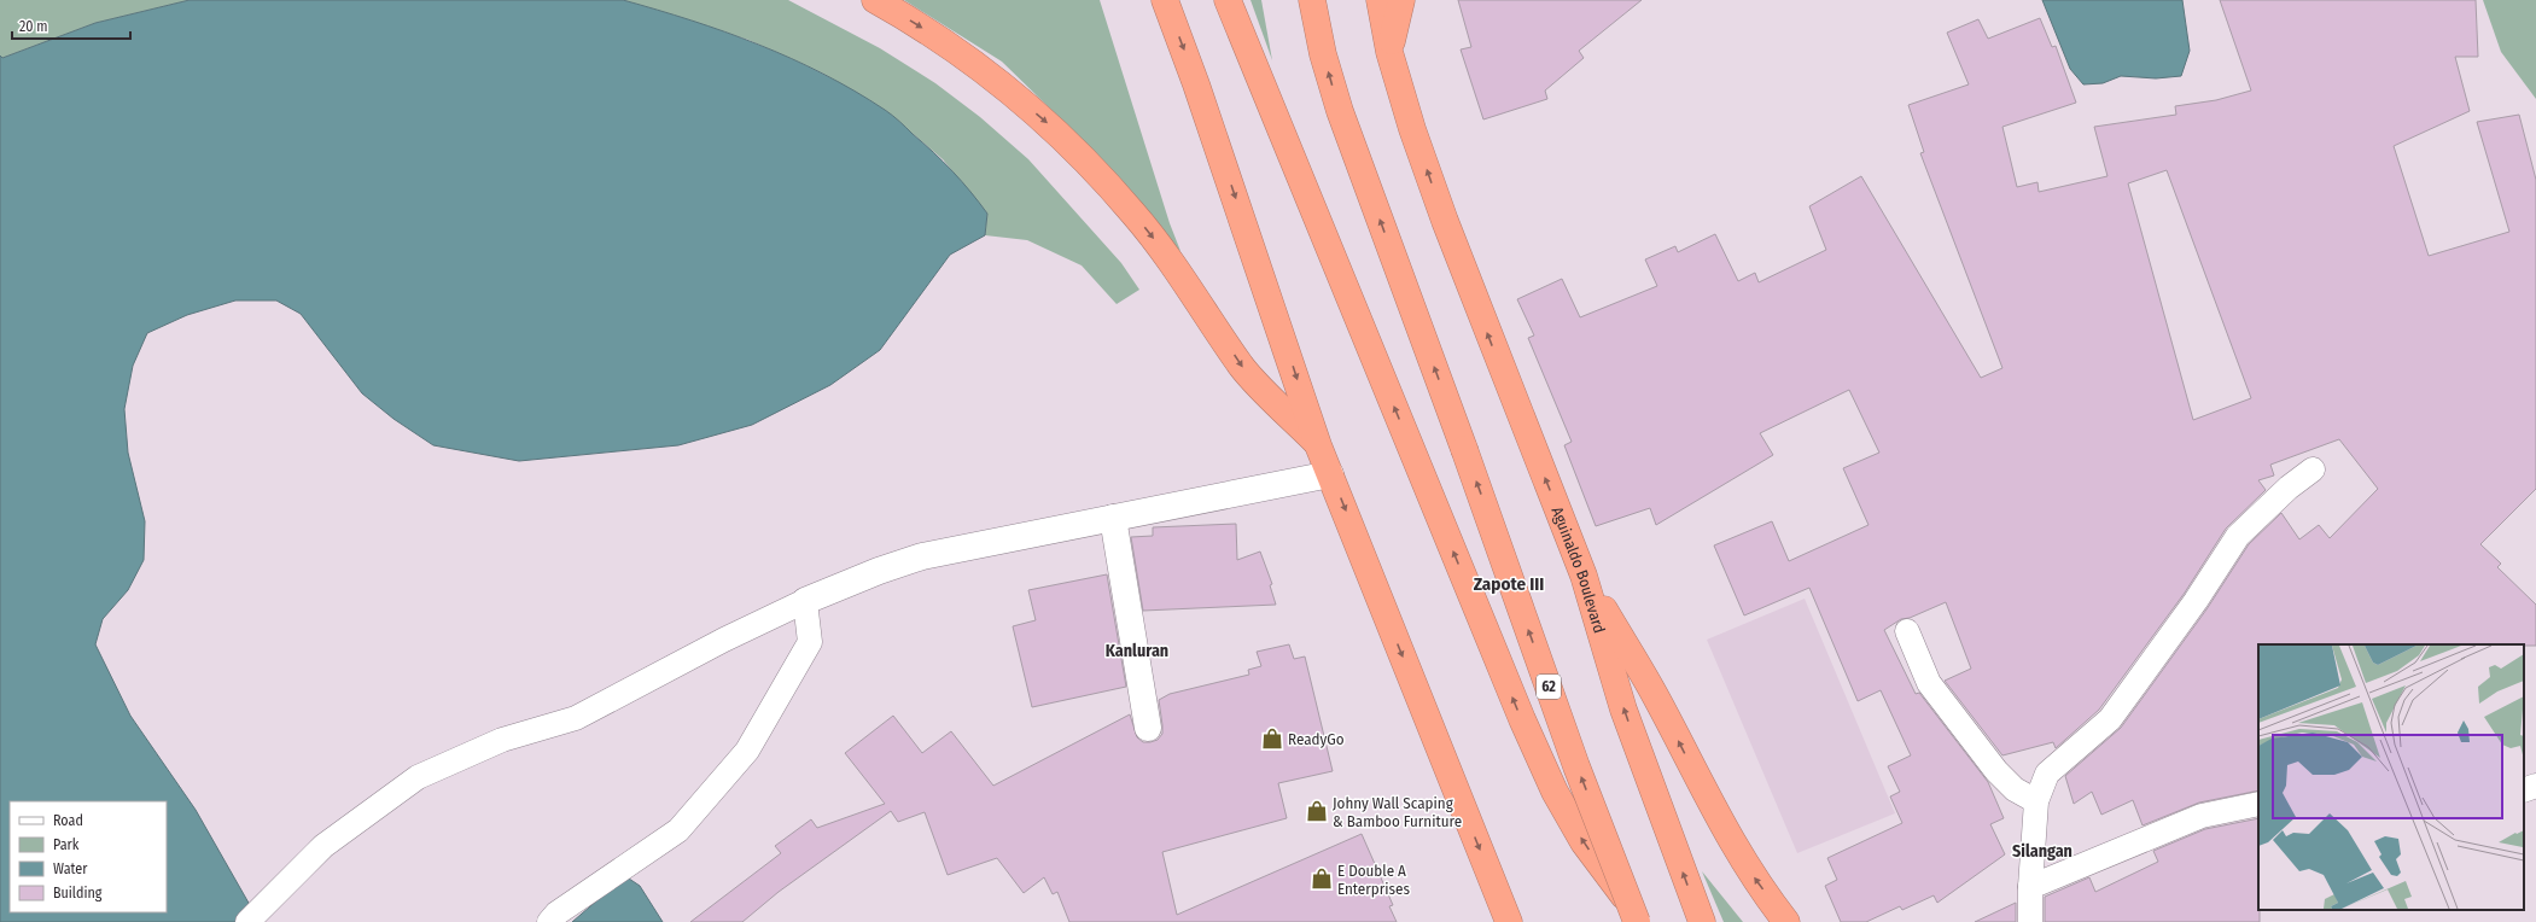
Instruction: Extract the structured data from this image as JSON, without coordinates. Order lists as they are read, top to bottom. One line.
{"streets":{"highway":["Aguinaldo Boulevard","62"]},"districts":["Zapote III","Kanluran","Silangan"],"places":{"shop":["ReadyGo","Johny Wall Scaping & Bamboo Furniture","E Double A Enterprises"]},"legend":["Road","Park","Water","Building"],"scale_bar":"20 m"}
